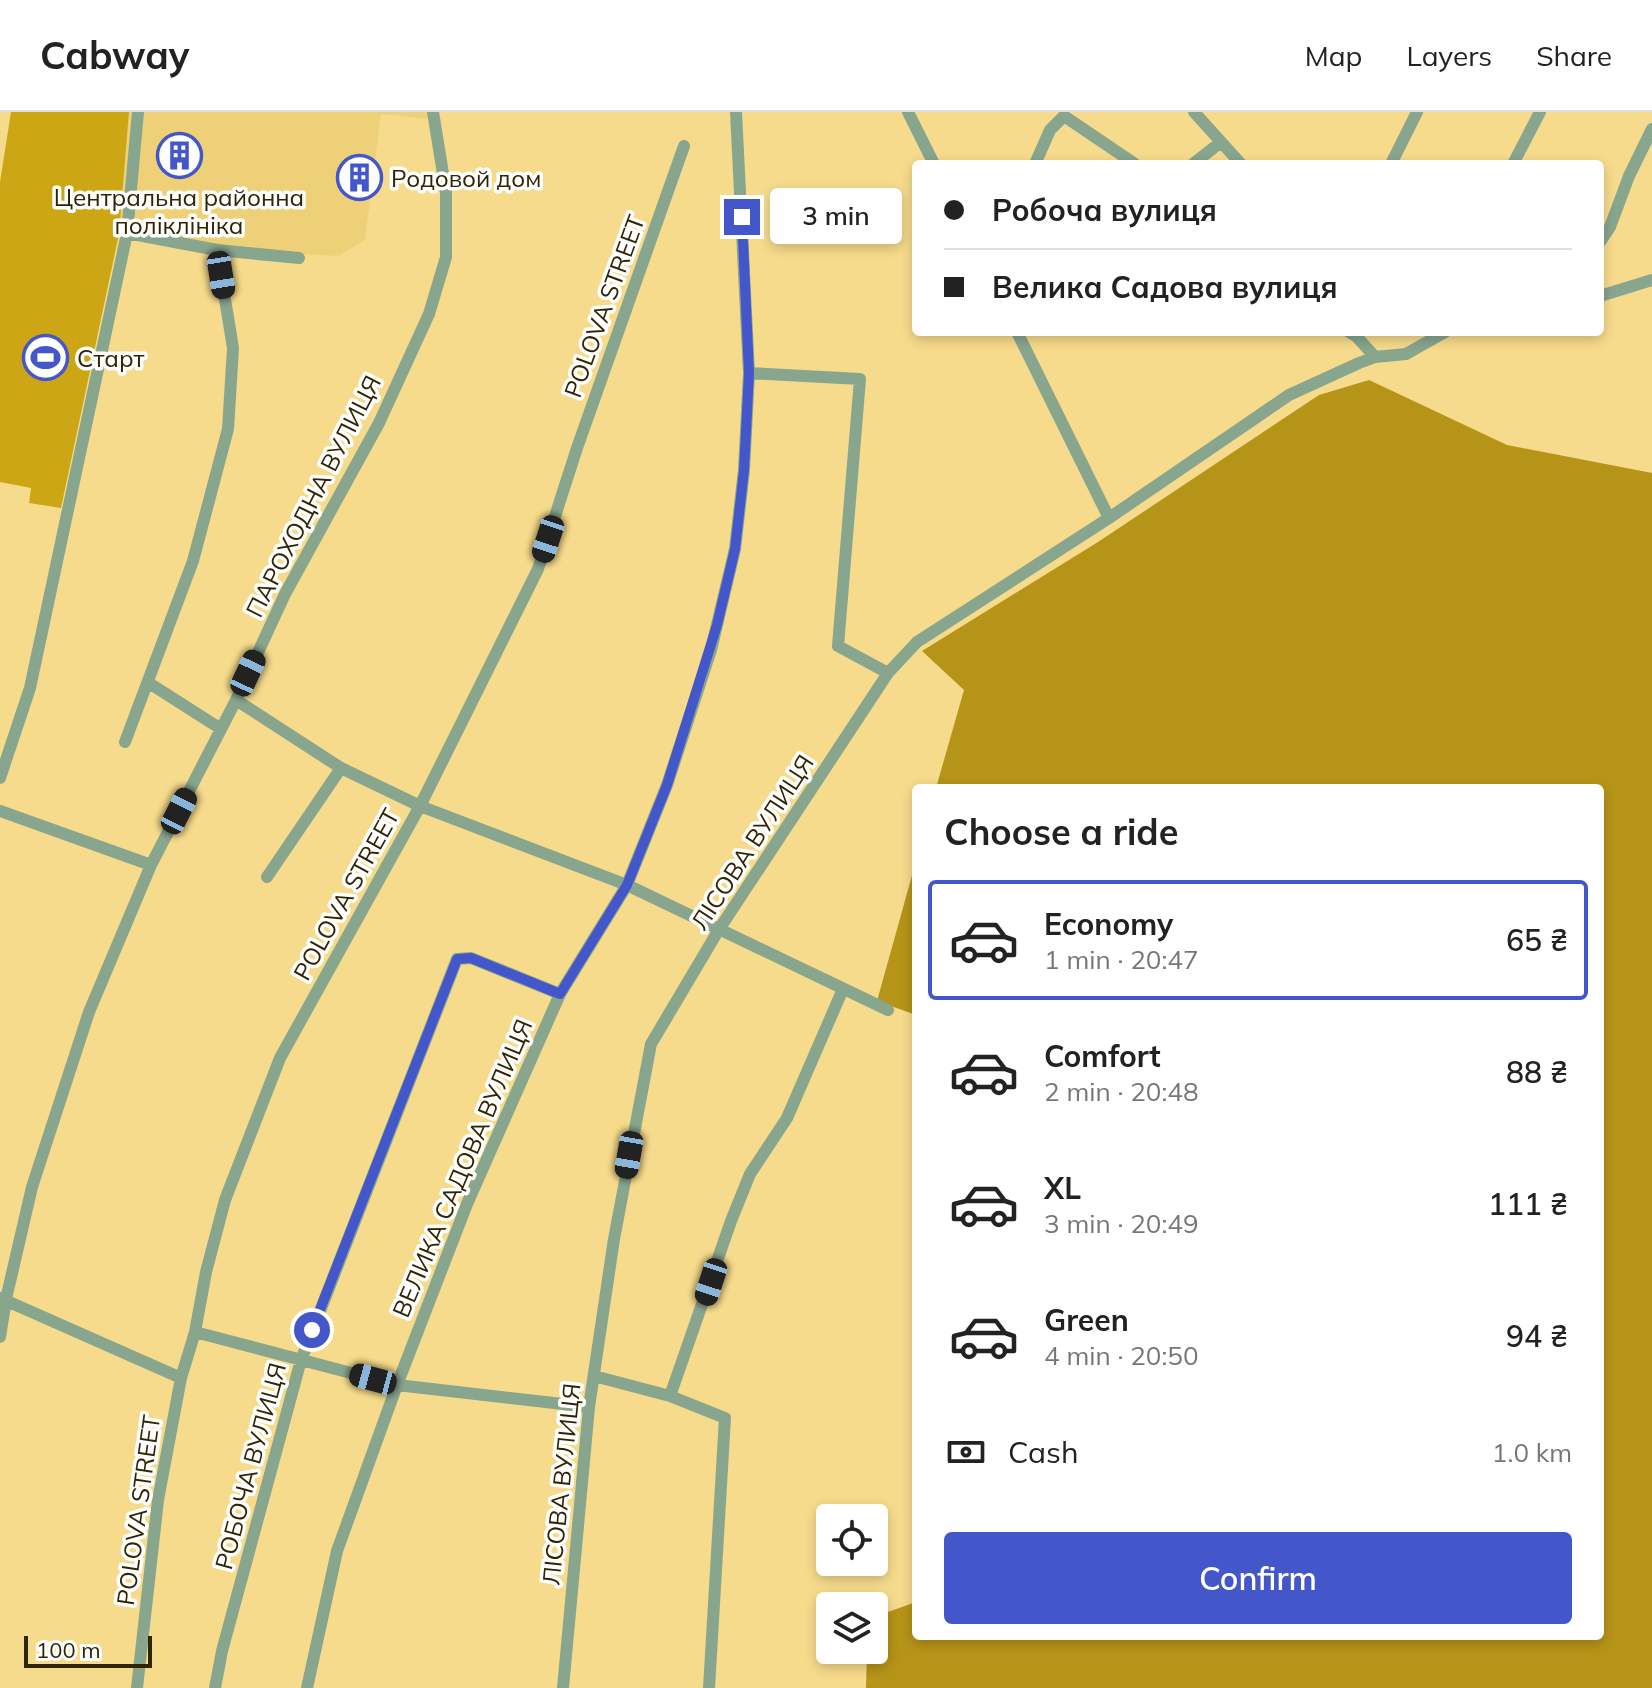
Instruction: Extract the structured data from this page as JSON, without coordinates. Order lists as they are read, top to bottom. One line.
{"streets":{"street":["POLOVA STREET","ПАРОХОДНА ВУЛИЦЯ","ЛІСОВА ВУЛИЦЯ","ВЕЛИКА САДОВА ВУЛИЦЯ","РОБОЧА ВУЛИЦЯ"]},"crossings":[["ВЕЛИКА САДОВА ВУЛИЦЯ","РОБОЧА ВУЛИЦЯ"]],"places":{"building":["Центральна районна поліклініка","Родовой дом"],"sports":["Старт"]},"scale_bar":"100 m","page":{"header":"Cabway","nav":["Map","Layers","Share"],"banner":["Робоча вулиця","Велика Садова вулиця"],"bubble":"3 min","heading":"Choose a ride","list":[{"name":"Economy","note":"1 min · 20:47","value":"65 ₴"},{"name":"Comfort","note":"2 min · 20:48","value":"88 ₴"},{"name":"XL","note":"3 min · 20:49","value":"111 ₴"},{"name":"Green","note":"4 min · 20:50","value":"94 ₴"}],"pay":["Cash","1.0 km"],"buttons":"Confirm","scale":"100 m"}}
